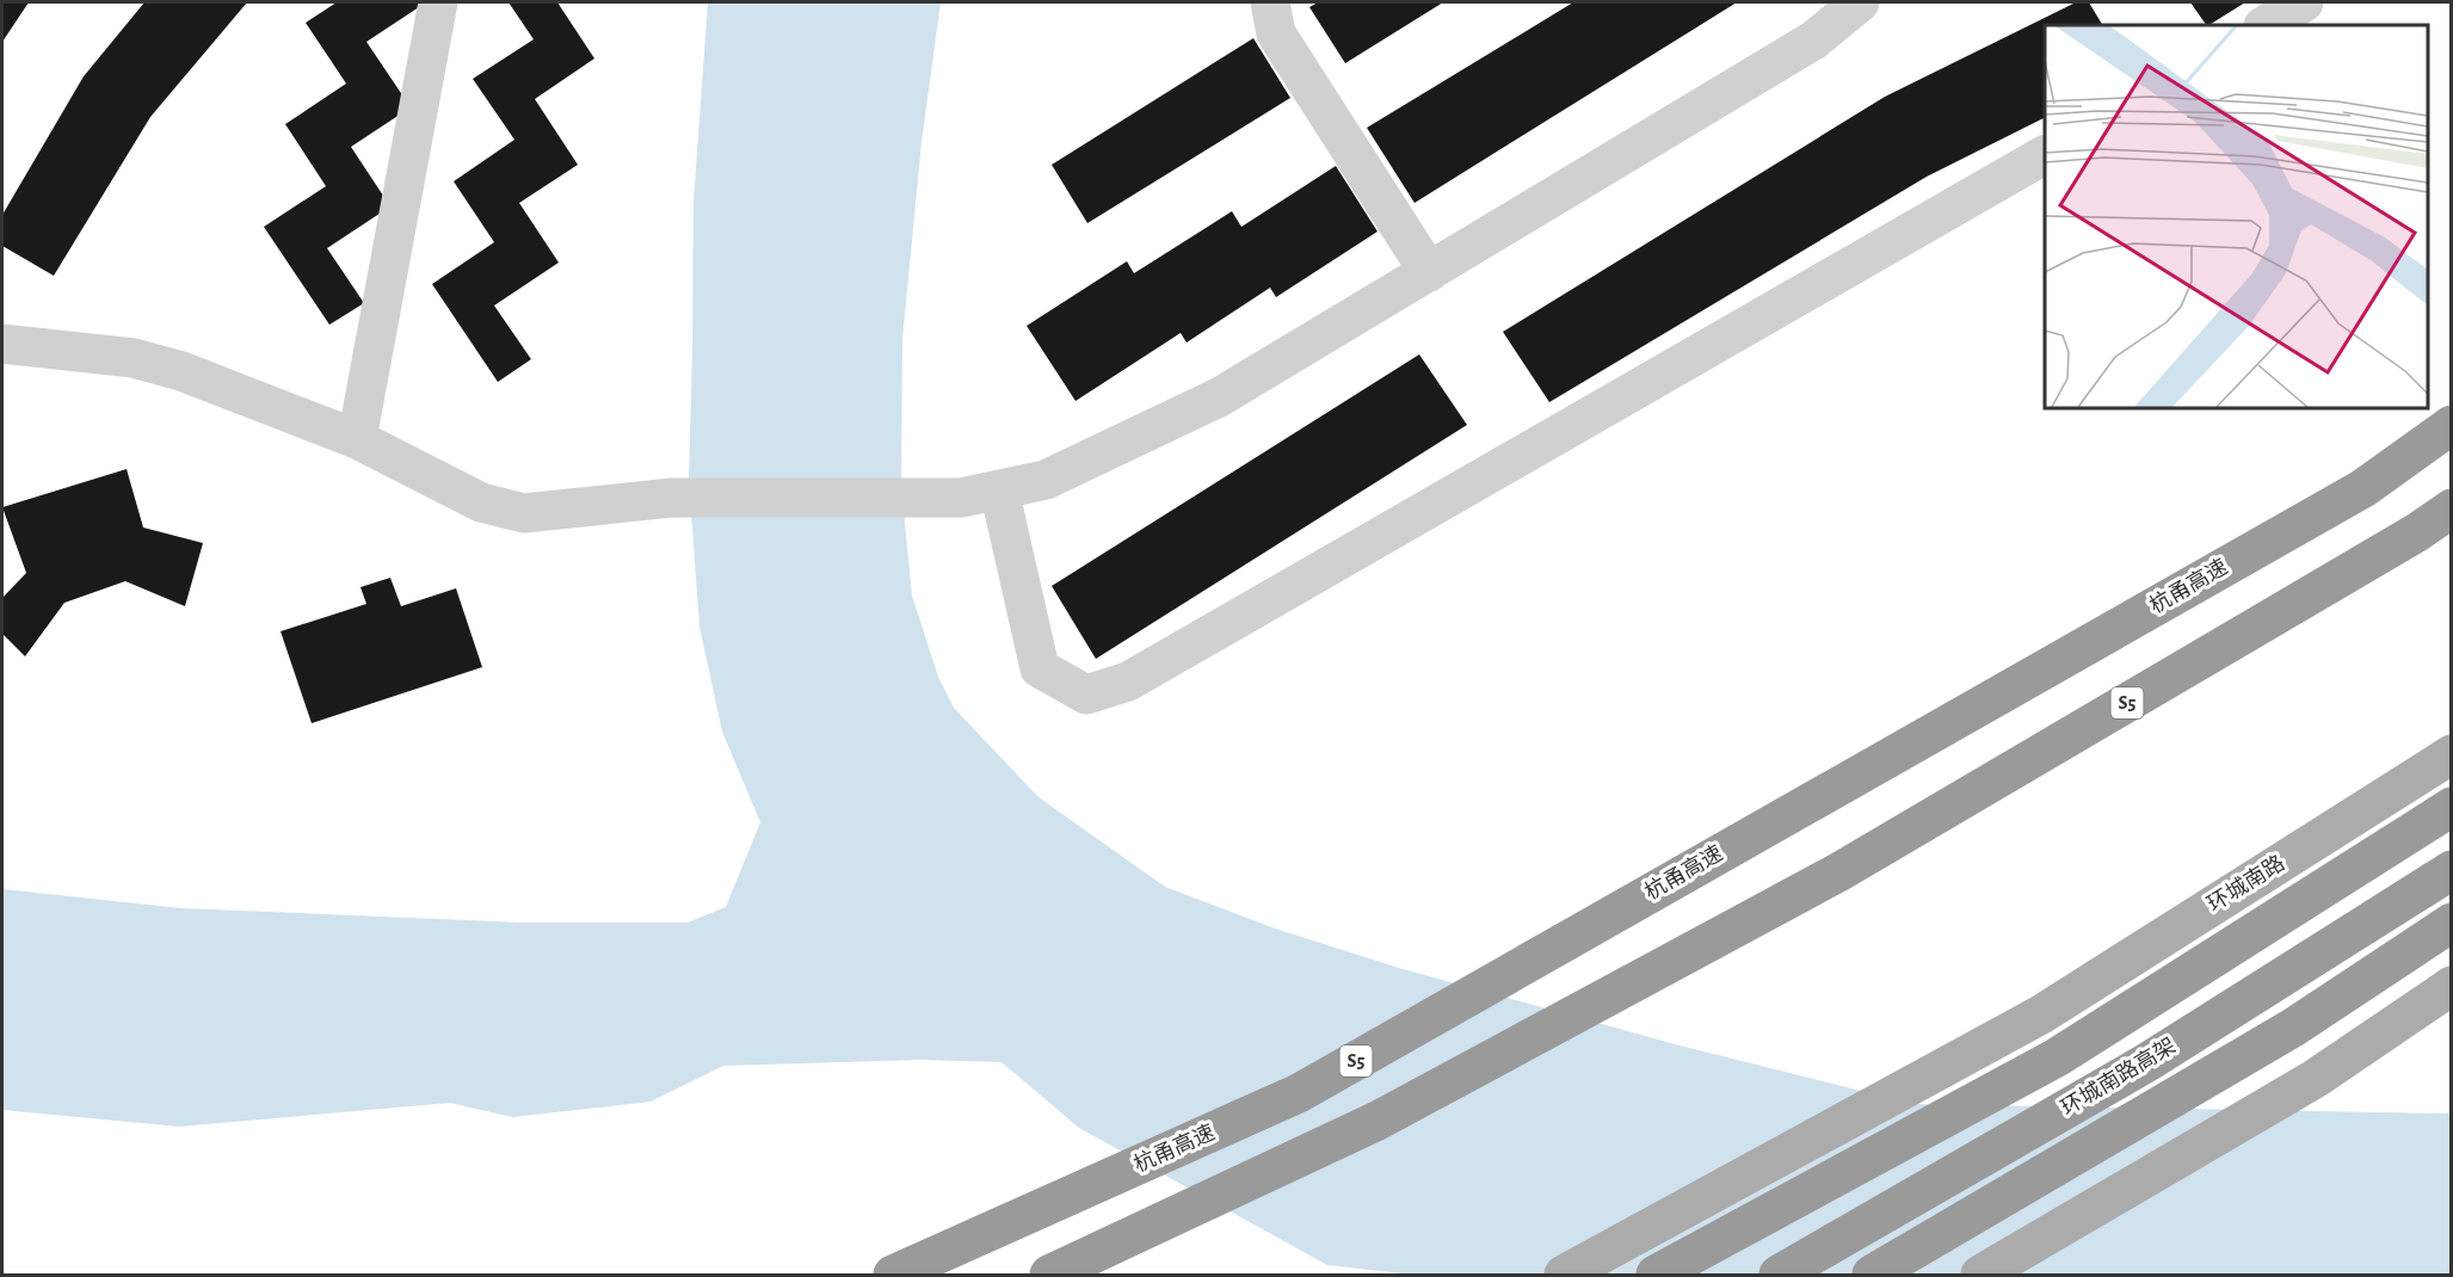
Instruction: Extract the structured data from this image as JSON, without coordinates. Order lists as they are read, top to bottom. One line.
{"streets":{"highway":["杭甬高速","S5","环城南路高架"],"main road":["环城南路"]}}
